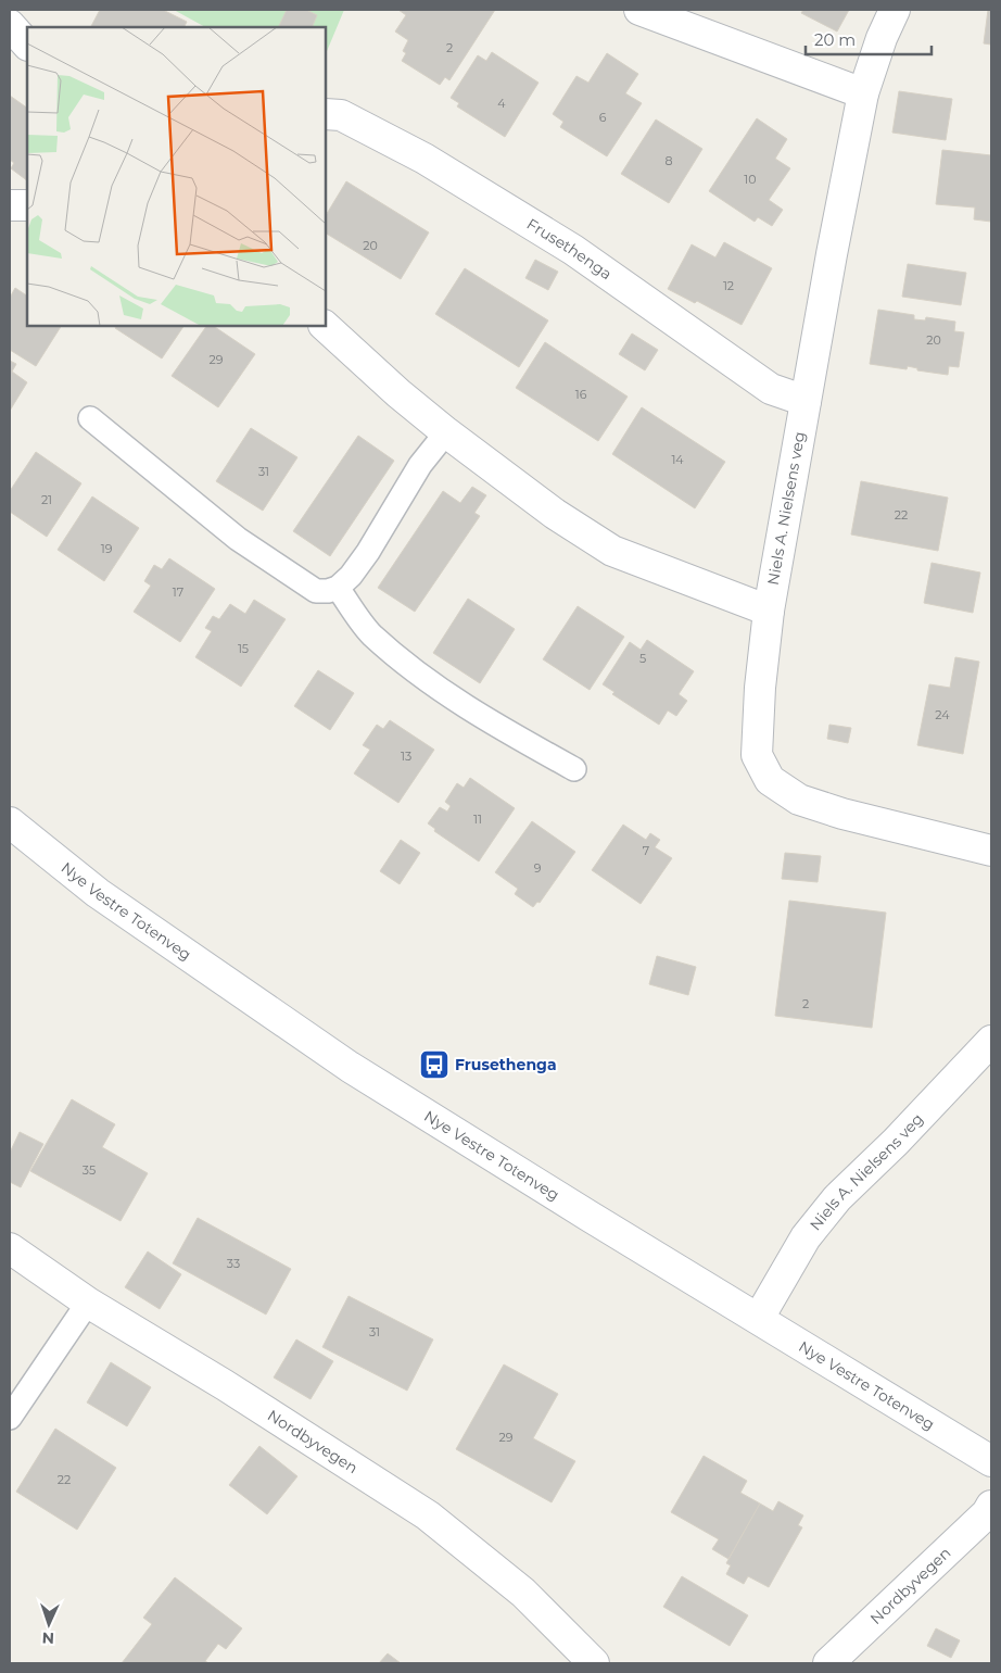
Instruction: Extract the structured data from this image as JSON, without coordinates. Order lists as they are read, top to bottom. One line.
{"streets":{"street":["Frusethenga","Niels A. Nielsens veg","Nye Vestre Totenveg","Nordbyvegen"]},"crossings":[["Frusethenga","Niels A. Nielsens veg"],["Niels A. Nielsens veg","Nye Vestre Totenveg"]],"places":{"bus stop":["Frusethenga"]},"house_numbers":["2","4","6","8","10","20","12","20","29","16","14","31","21","22","19","17","15","5","24","13","11","7","9","2","35","33","31","29","22"],"scale_bar":"20 m","north":"bottom"}
